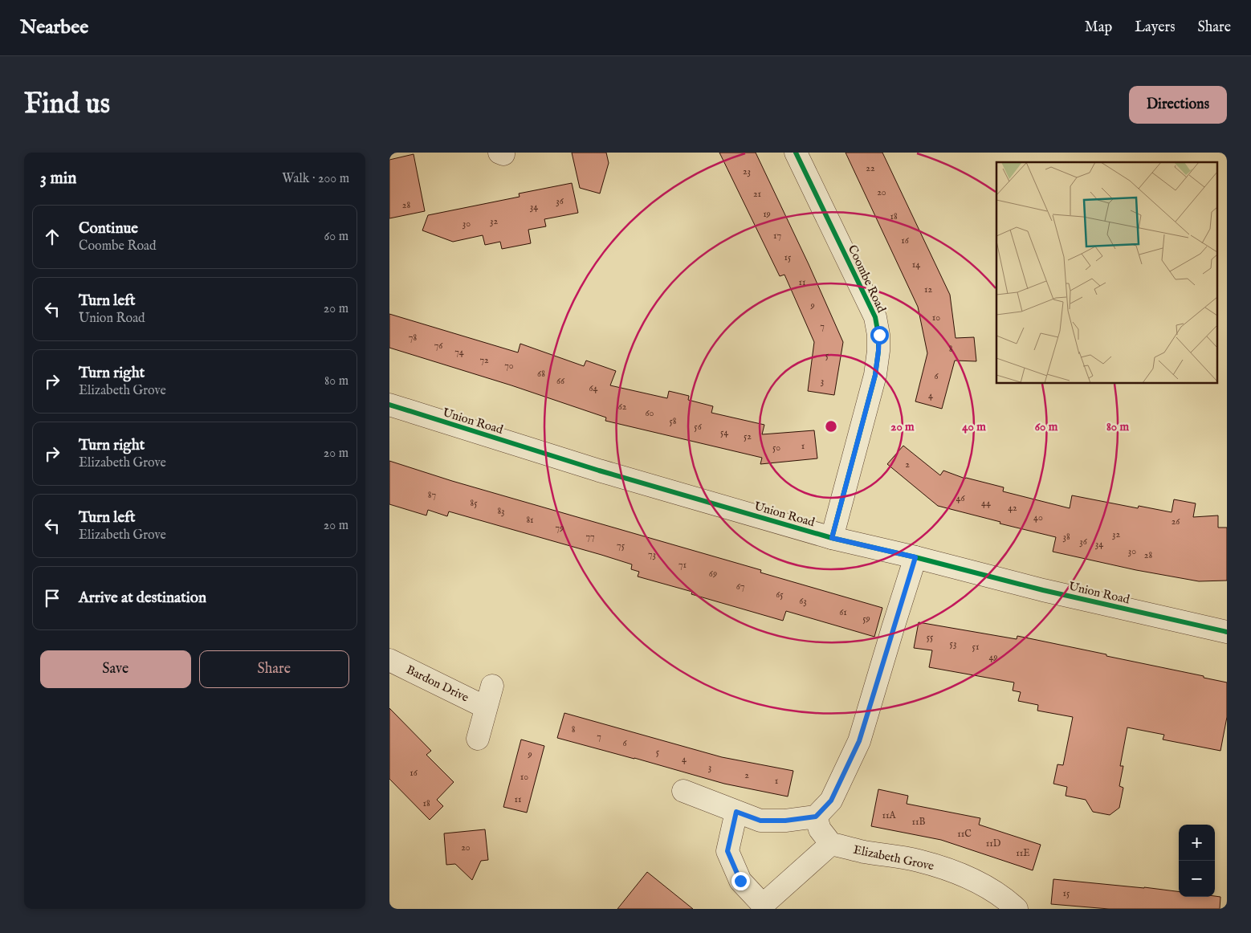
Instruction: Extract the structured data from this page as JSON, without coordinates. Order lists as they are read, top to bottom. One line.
{"streets":{"street":["Coombe Road","Union Road","Bardon Drive","Elizabeth Grove"]},"crossings":[["Coombe Road","Union Road"]],"house_numbers":["22","23","20","21","36","28","34","19","18","32","30","17","16","15","14","11","12","9","10","7","78","76","8","74","5","72","70","68","6","66","3","64","4","62","60","58","56","54","52","1","50","2","87","46","85","44","42","83","40","81","26","79","32","77","38","36","34","75","30","73","28","71","69","67","65","63","61","59","55","53","51","49","8","7","6","5","9","4","3","16","2","10","1","11","18","11A","11B","11C","11D","20","11E","15"],"page":{"header":"Nearbee","nav":["Map","Layers","Share"],"buttons":["Directions",["Save","Share"]],"title":"Find us","heading":["3 min","Walk · 200 m"],"list":[["Continue","Coombe Road","60 m"],["Turn left","Union Road","20 m"],["Turn right","Elizabeth Grove","80 m"],["Turn right","Elizabeth Grove","20 m"],["Turn left","Elizabeth Grove","20 m"],"Arrive at destination"],"map_buttons":["+","−"]},"rings":["20 m","40 m","60 m","80 m"]}
